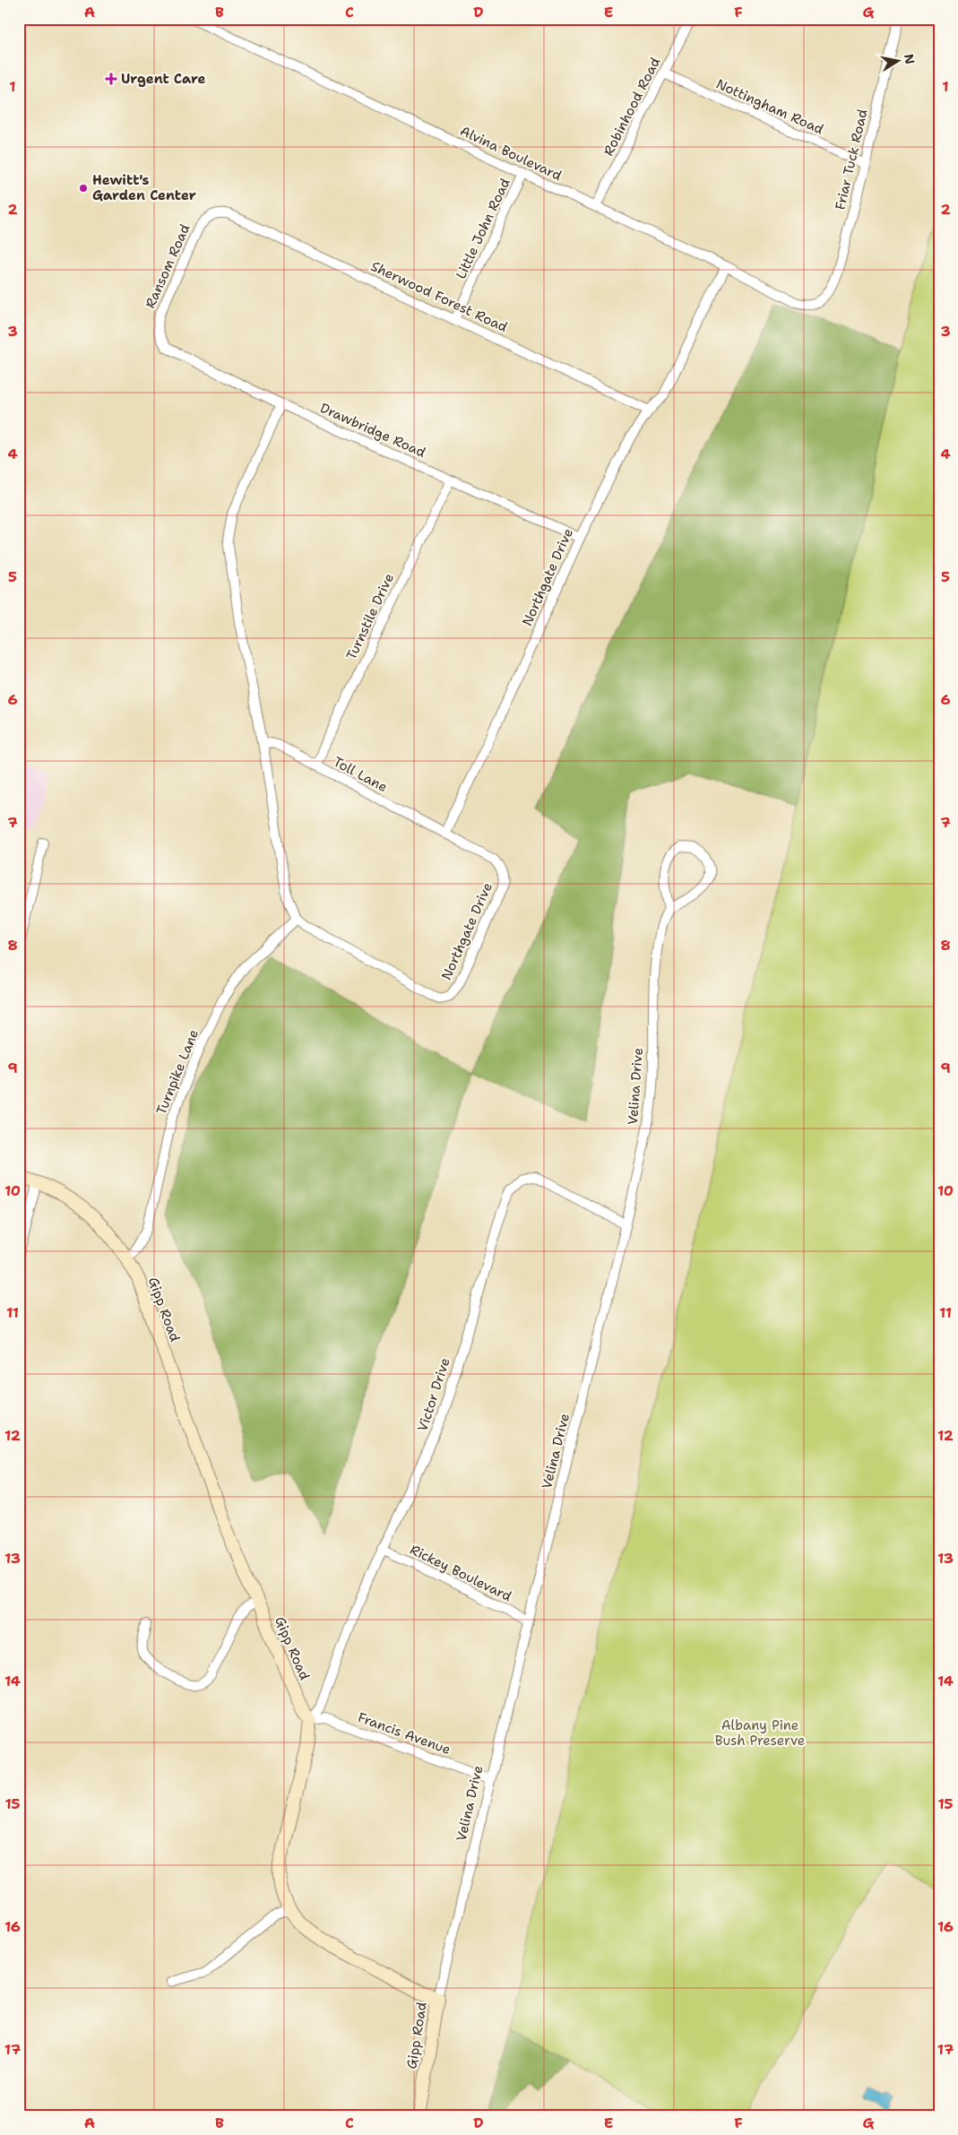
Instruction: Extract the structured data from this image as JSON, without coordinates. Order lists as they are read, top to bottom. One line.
{"streets":{"street":["Robinhood Road","Nottingham Road","Alvina Boulevard","Friar Tuck Road","Little John Road","Ransom Road","Sherwood Forest Road","Drawbridge Road","Northgate Drive","Turnstile Drive","Toll Lane","Turnpike Lane","Velina Drive","Gipp Road","Victor Drive","Rickey Boulevard","Francis Avenue"]},"crossings":[["Robinhood Road","Nottingham Road"],["Robinhood Road","Alvina Boulevard"],["Nottingham Road","Friar Tuck Road"],["Alvina Boulevard","Friar Tuck Road"],["Alvina Boulevard","Little John Road"],["Alvina Boulevard","Northgate Drive"],["Little John Road","Sherwood Forest Road"],["Ransom Road","Sherwood Forest Road"],["Ransom Road","Drawbridge Road"],["Sherwood Forest Road","Northgate Drive"],["Drawbridge Road","Northgate Drive"],["Drawbridge Road","Turnstile Drive"],["Northgate Drive","Toll Lane"],["Northgate Drive","Turnpike Lane"],["Turnstile Drive","Toll Lane"],["Turnpike Lane","Gipp Road"],["Velina Drive","Gipp Road"],["Velina Drive","Victor Drive"],["Velina Drive","Rickey Boulevard"],["Velina Drive","Francis Avenue"],["Gipp Road","Victor Drive"],["Gipp Road","Francis Avenue"],["Victor Drive","Rickey Boulevard"],["Victor Drive","Francis Avenue"]],"parks":["Albany Pine Bush Preserve"],"places":{"health":["Urgent Care"],"other":["Hewitt's Garden Center"]},"north":"right","grid":{"columns":["A","B","C","D","E","F","G"],"rows":["1","2","3","4","5","6","7","8","9","10","11","12","13","14","15","16","17"]}}
